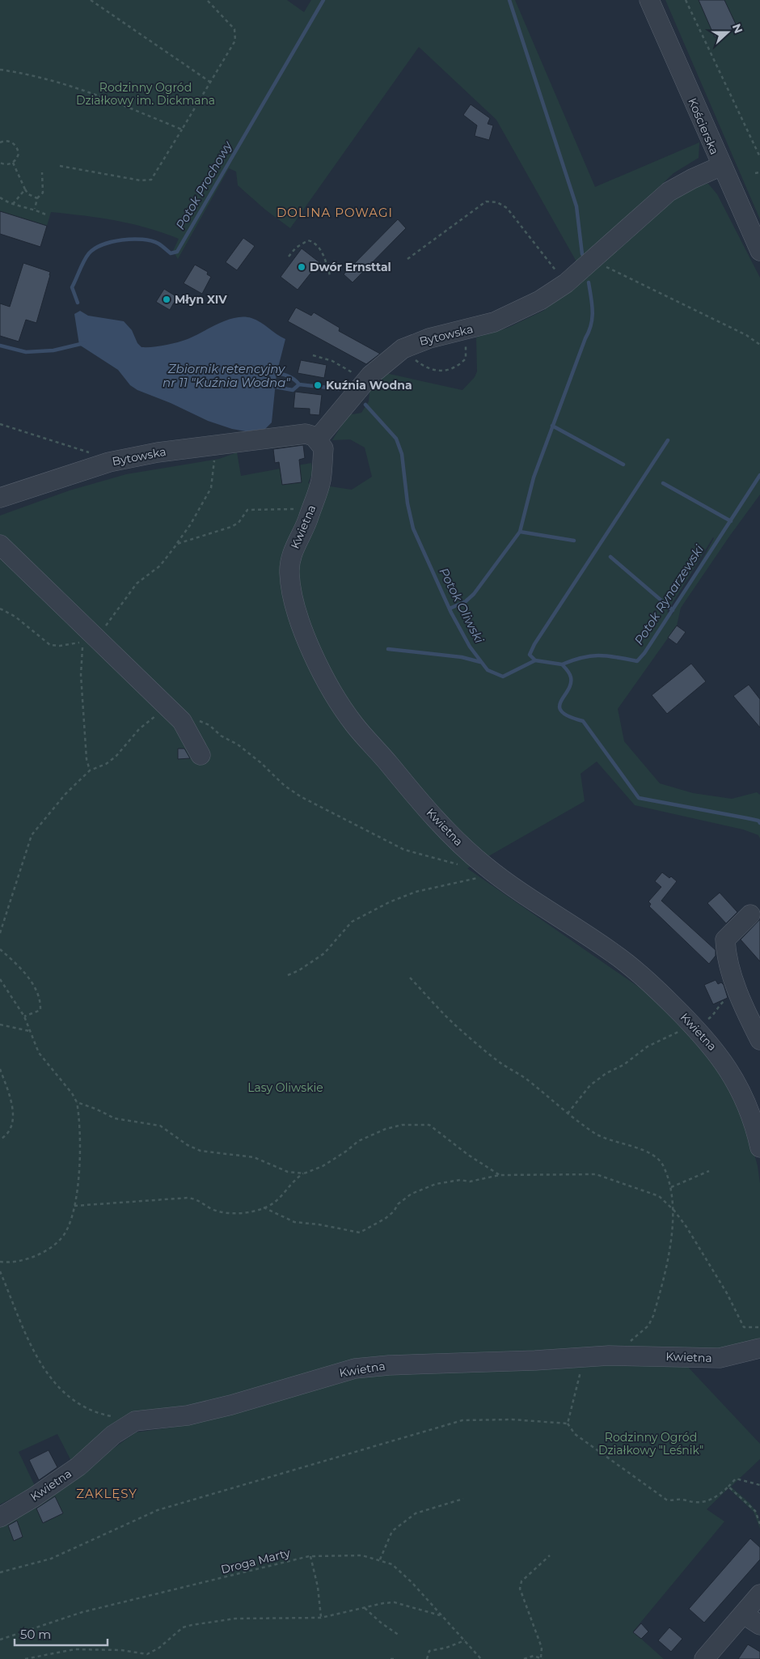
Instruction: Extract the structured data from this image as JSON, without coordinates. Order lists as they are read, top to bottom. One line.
{"streets":{"street":["Kościerska","Bytowska","Kwietna"],"path":["Droga Marty"]},"crossings":[["Kościerska","Bytowska"],["Bytowska","Kwietna"]],"districts":["DOLINA POWAGI","ZAKLĘSY"],"water":["Potok Prochowy","Zbiornik retencyjny nr 11 \"Kuźnia Wodna\"","Potok Rynarzewski","Potok Oliwski"],"parks":["Rodzinny Ogród Działkowy im. Dickmana","Lasy Oliwskie","Rodzinny Ogród Działkowy \"Leśnik\""],"places":["Dwór Ernsttal","Młyn XIV","Kuźnia Wodna"],"scale_bar":"50 m","north":"right"}
